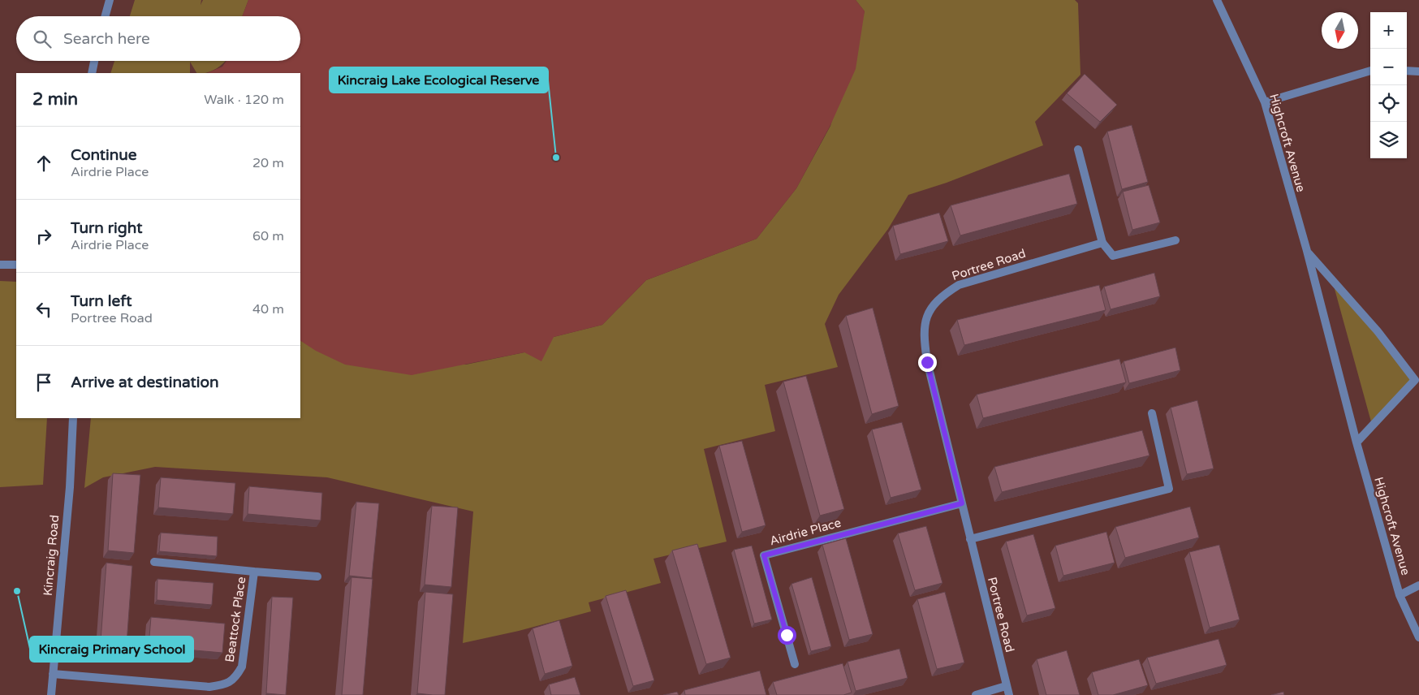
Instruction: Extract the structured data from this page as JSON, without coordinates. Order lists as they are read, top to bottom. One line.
{"streets":{"street":["Highcroft Avenue","Portree Road","Airdrie Place","Kincraig Road","Beattock Place"]},"crossings":[["Portree Road","Airdrie Place"],["Kincraig Road","Beattock Place"]],"places":["Kincraig Lake Ecological Reserve","Kincraig Primary School"],"north":"bottom","page":{"map_buttons":["+","−"],"search":"Search here","heading":["2 min","Walk · 120 m"],"list":[["Continue","Airdrie Place","20 m"],["Turn right","Airdrie Place","60 m"],["Turn left","Portree Road","40 m"],"Arrive at destination"]}}
